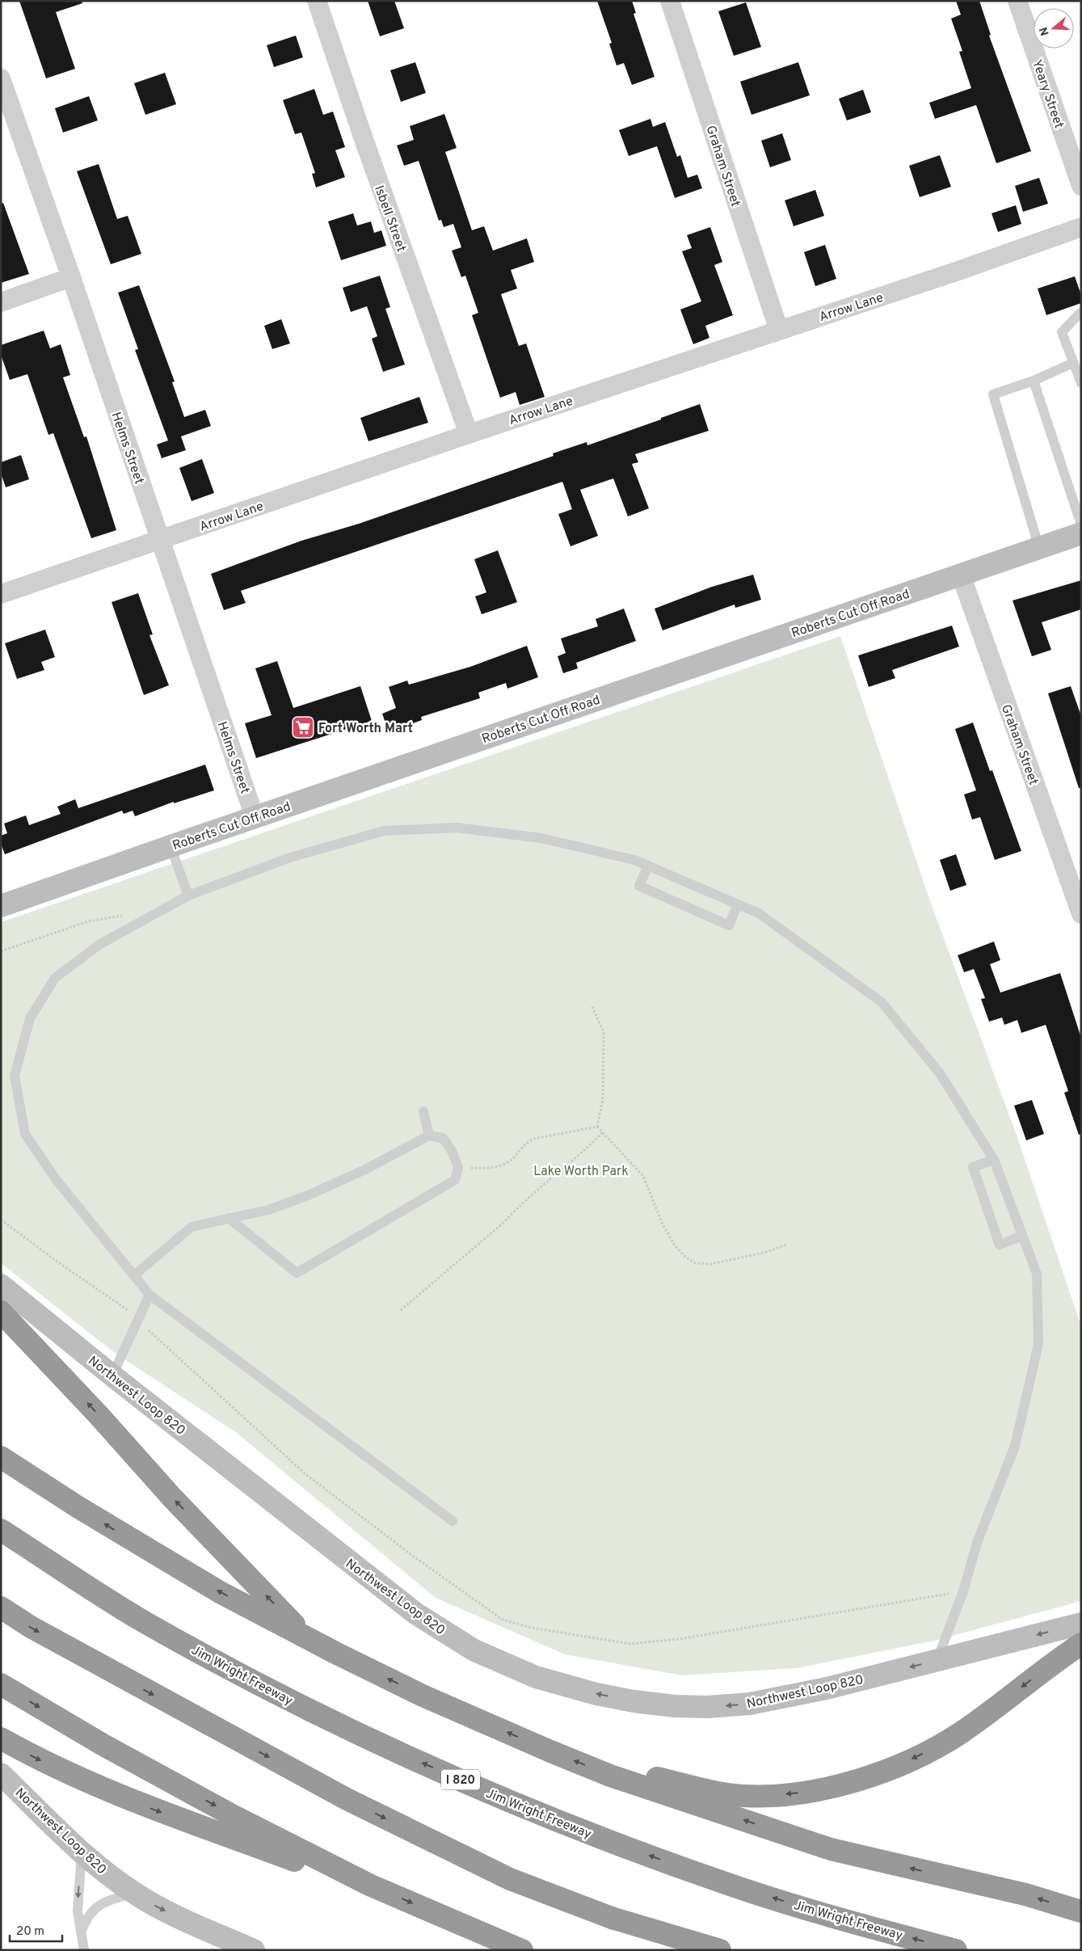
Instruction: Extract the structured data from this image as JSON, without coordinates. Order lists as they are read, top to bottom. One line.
{"streets":{"highway":["Jim Wright Freeway","I 820"],"main road":["Roberts Cut Off Road","Northwest Loop 820"],"street":["Yeary Street","Graham Street","Isbell Street","Arrow Lane","Helms Street"]},"crossings":[["Graham Street","Arrow Lane"],["Graham Street","Roberts Cut Off Road"],["Isbell Street","Arrow Lane"],["Arrow Lane","Helms Street"],["Helms Street","Roberts Cut Off Road"]],"parks":["Lake Worth Park"],"places":{"supermarket":["Fort Worth Mart"]},"scale_bar":"20 m","north":"left"}
